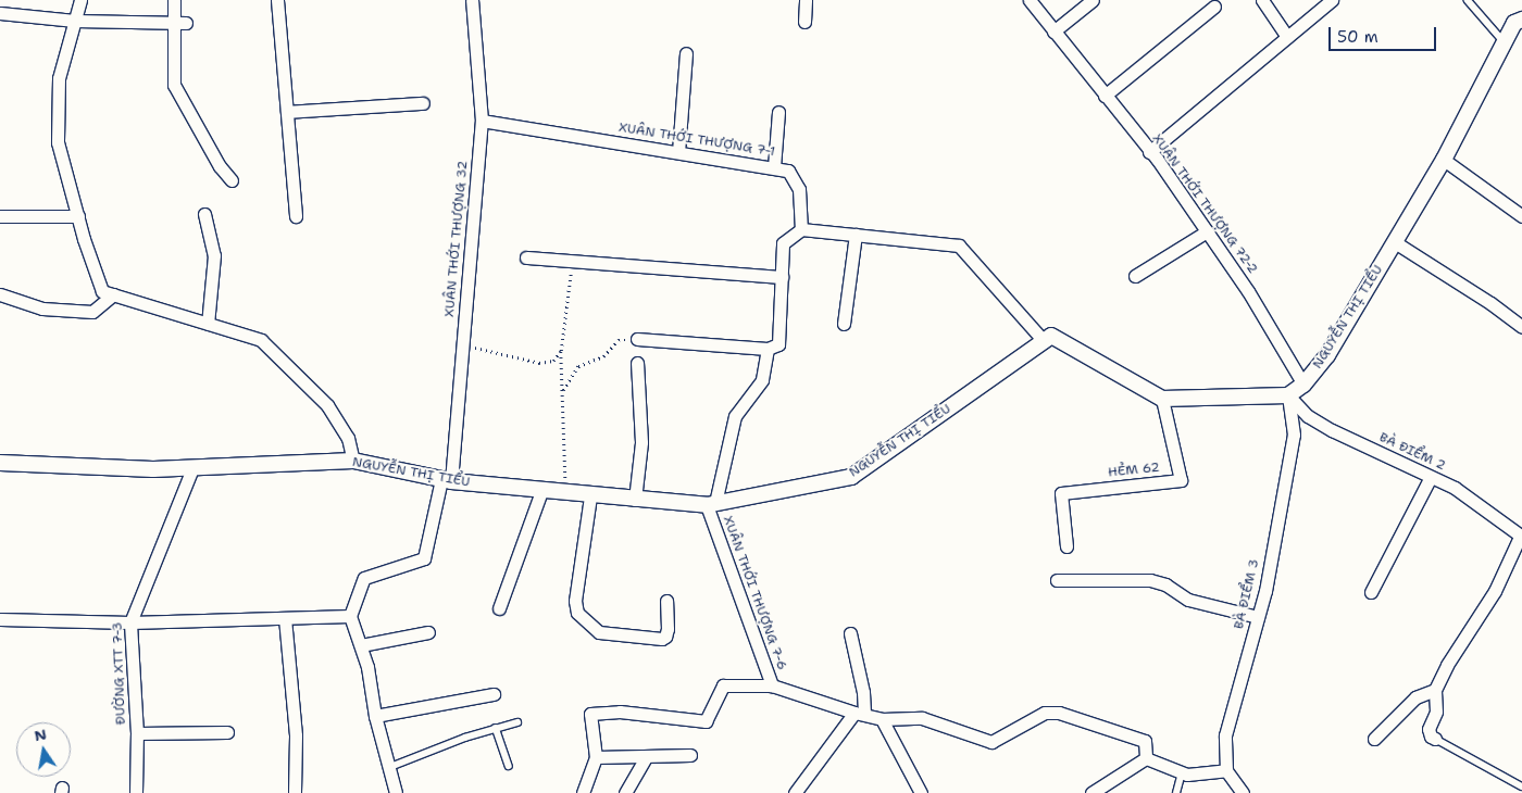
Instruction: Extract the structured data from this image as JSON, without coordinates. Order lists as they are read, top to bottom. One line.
{"streets":{"street":["XUÂN THỚI THƯỢNG 7-1","XUÂN THỚI THƯỢNG 72-2","XUÂN THỚI THƯỢNG 32","NGUYỄN THỊ TIỂU","BÀ ĐIỂM 2","HẺM 62","XUÂN THỚI THƯỢNG 7-6","BÀ ĐIỂM 3","ĐƯỜNG XTT 7-3"]},"crossings":[["XUÂN THỚI THƯỢNG 7-1","XUÂN THỚI THƯỢNG 32"],["XUÂN THỚI THƯỢNG 72-2","NGUYỄN THỊ TIỂU"],["XUÂN THỚI THƯỢNG 32","NGUYỄN THỊ TIỂU"],["NGUYỄN THỊ TIỂU","BÀ ĐIỂM 2"],["NGUYỄN THỊ TIỂU","XUÂN THỚI THƯỢNG 7-6"],["NGUYỄN THỊ TIỂU","BÀ ĐIỂM 3"],["NGUYỄN THỊ TIỂU","ĐƯỜNG XTT 7-3"],["BÀ ĐIỂM 2","BÀ ĐIỂM 3"]],"scale_bar":"50 m","north":"top"}
